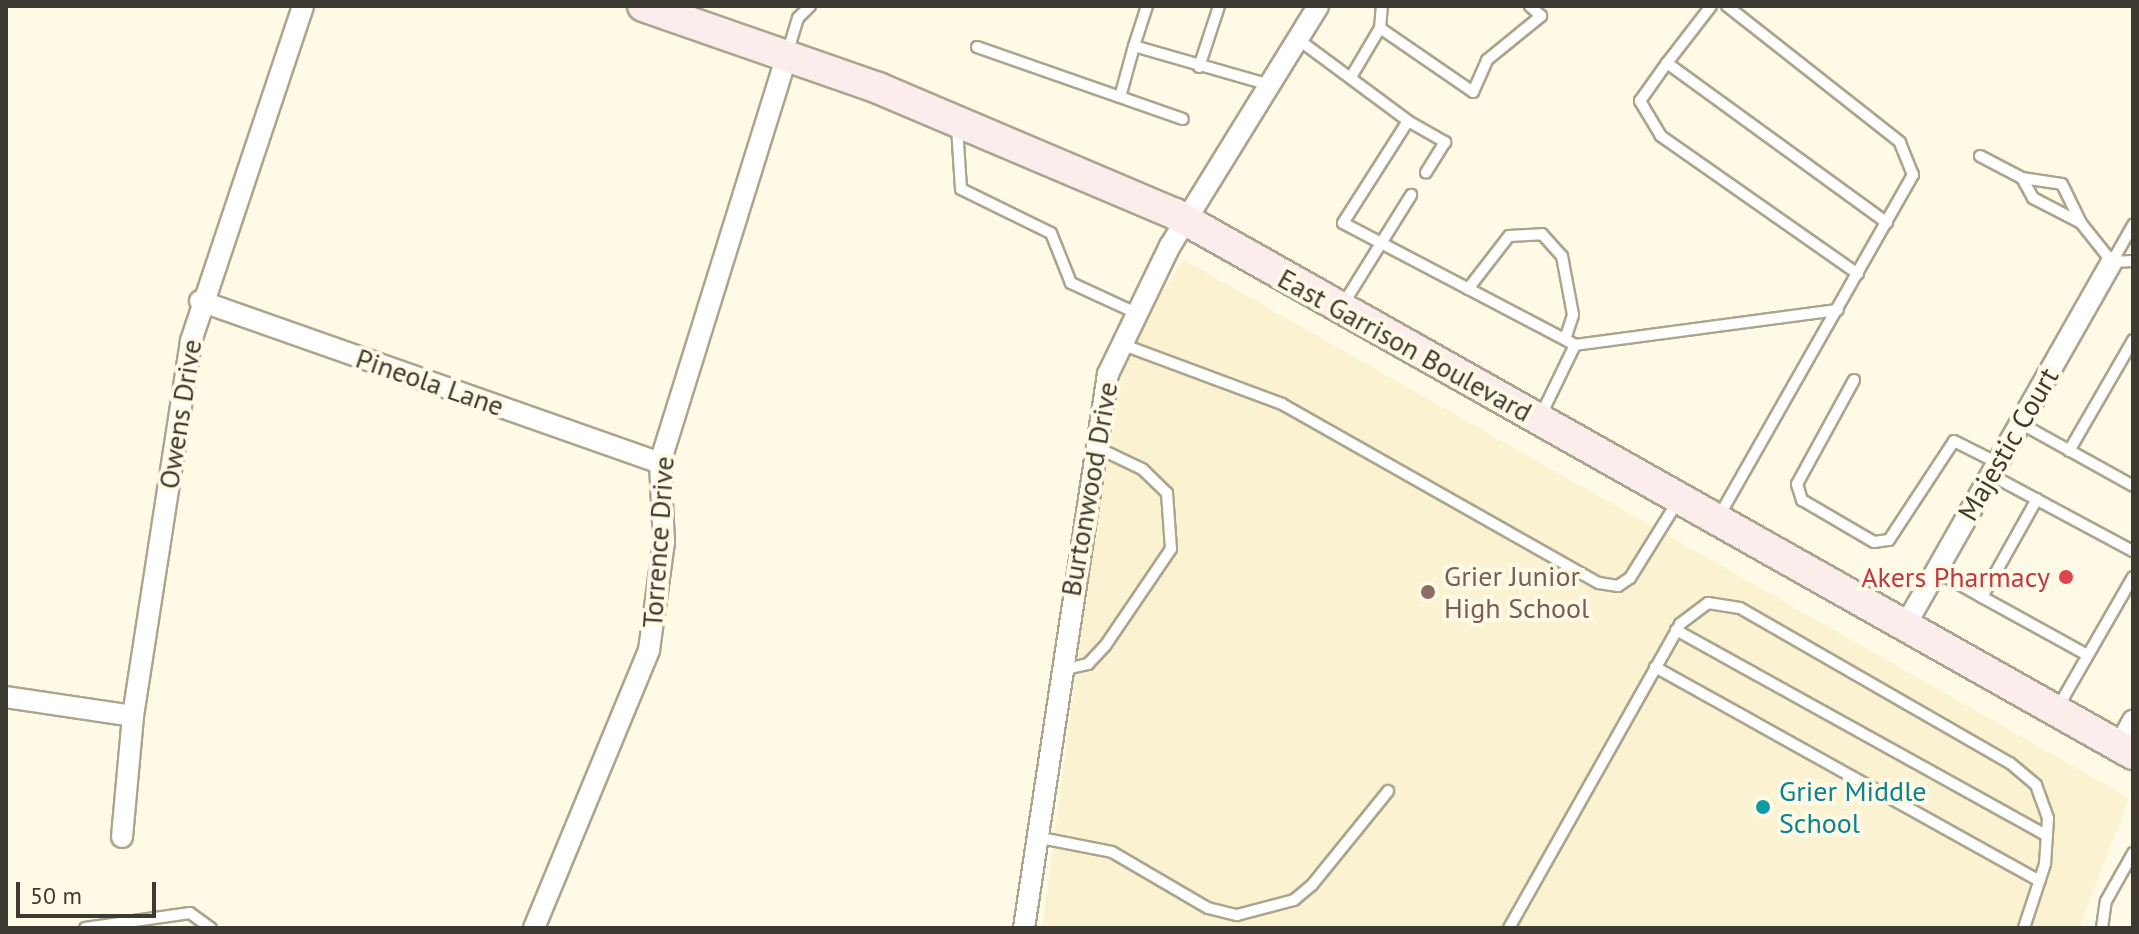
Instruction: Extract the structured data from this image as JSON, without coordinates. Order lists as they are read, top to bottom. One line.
{"streets":{"main road":["East Garrison Boulevard"],"street":["Pineola Lane","Owens Drive","Majestic Court","Burtonwood Drive","Torrence Drive"]},"crossings":[["East Garrison Boulevard","Majestic Court"],["East Garrison Boulevard","Burtonwood Drive"],["East Garrison Boulevard","Torrence Drive"],["Pineola Lane","Owens Drive"],["Pineola Lane","Torrence Drive"]],"places":["Akers Pharmacy","Grier Junior High School","Grier Middle School"],"scale_bar":"50 m"}
